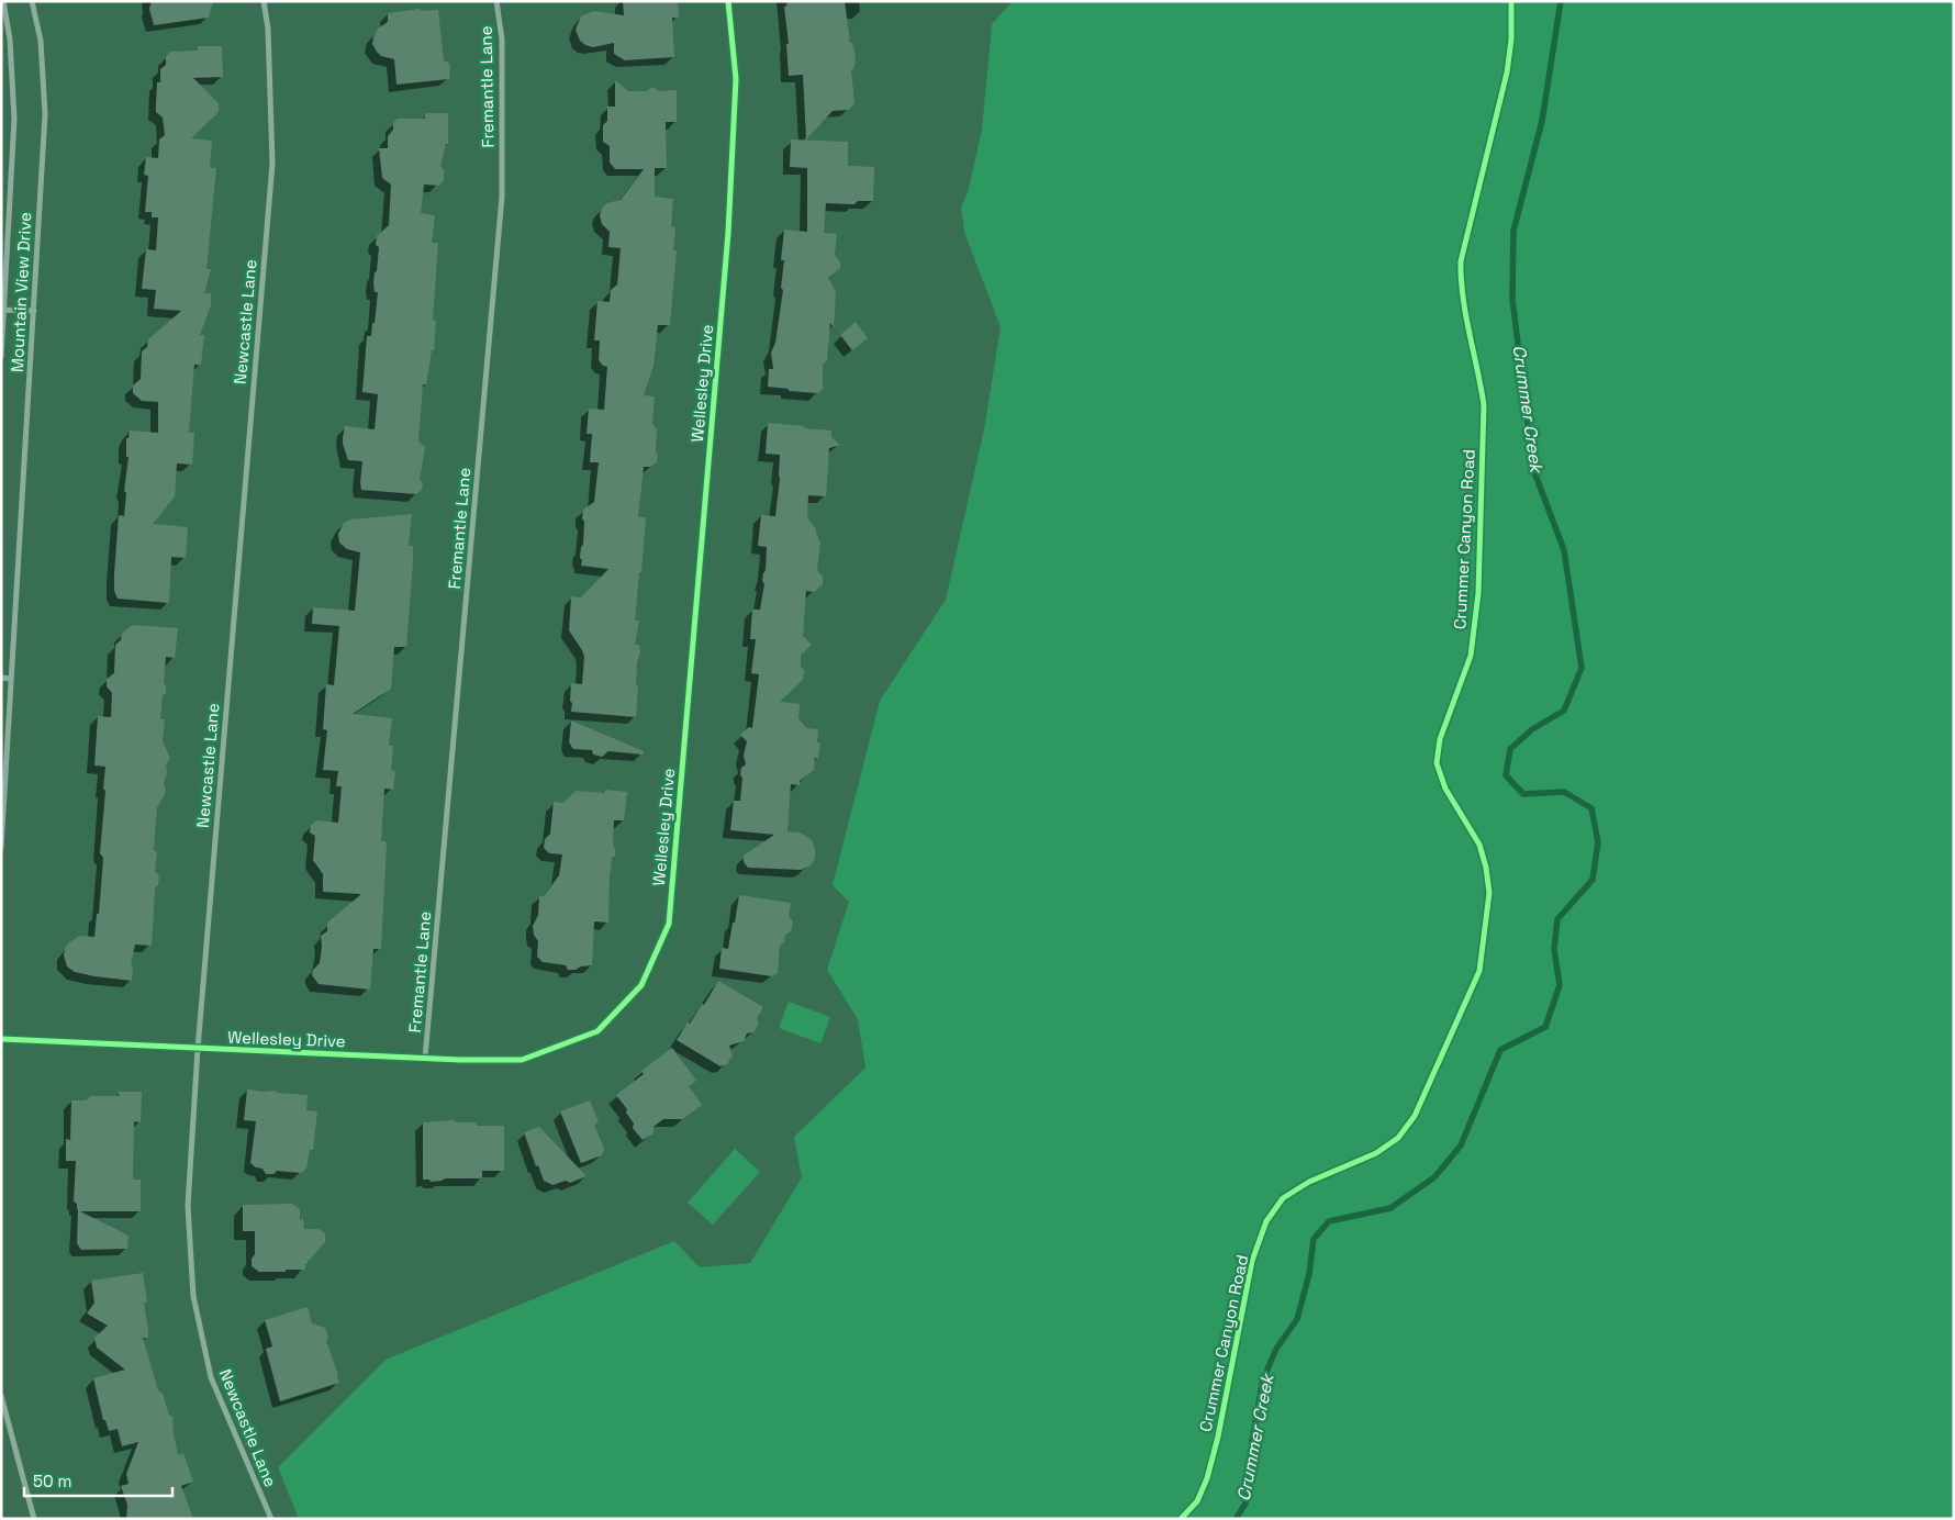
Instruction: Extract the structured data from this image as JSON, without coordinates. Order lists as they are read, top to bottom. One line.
{"streets":{"street":["Fremantle Lane","Mountain View Drive","Newcastle Lane","Wellesley Drive","Crummer Canyon Road"]},"crossings":[["Fremantle Lane","Wellesley Drive"],["Newcastle Lane","Wellesley Drive"]],"water":["Crummer Creek"],"scale_bar":"50 m"}
